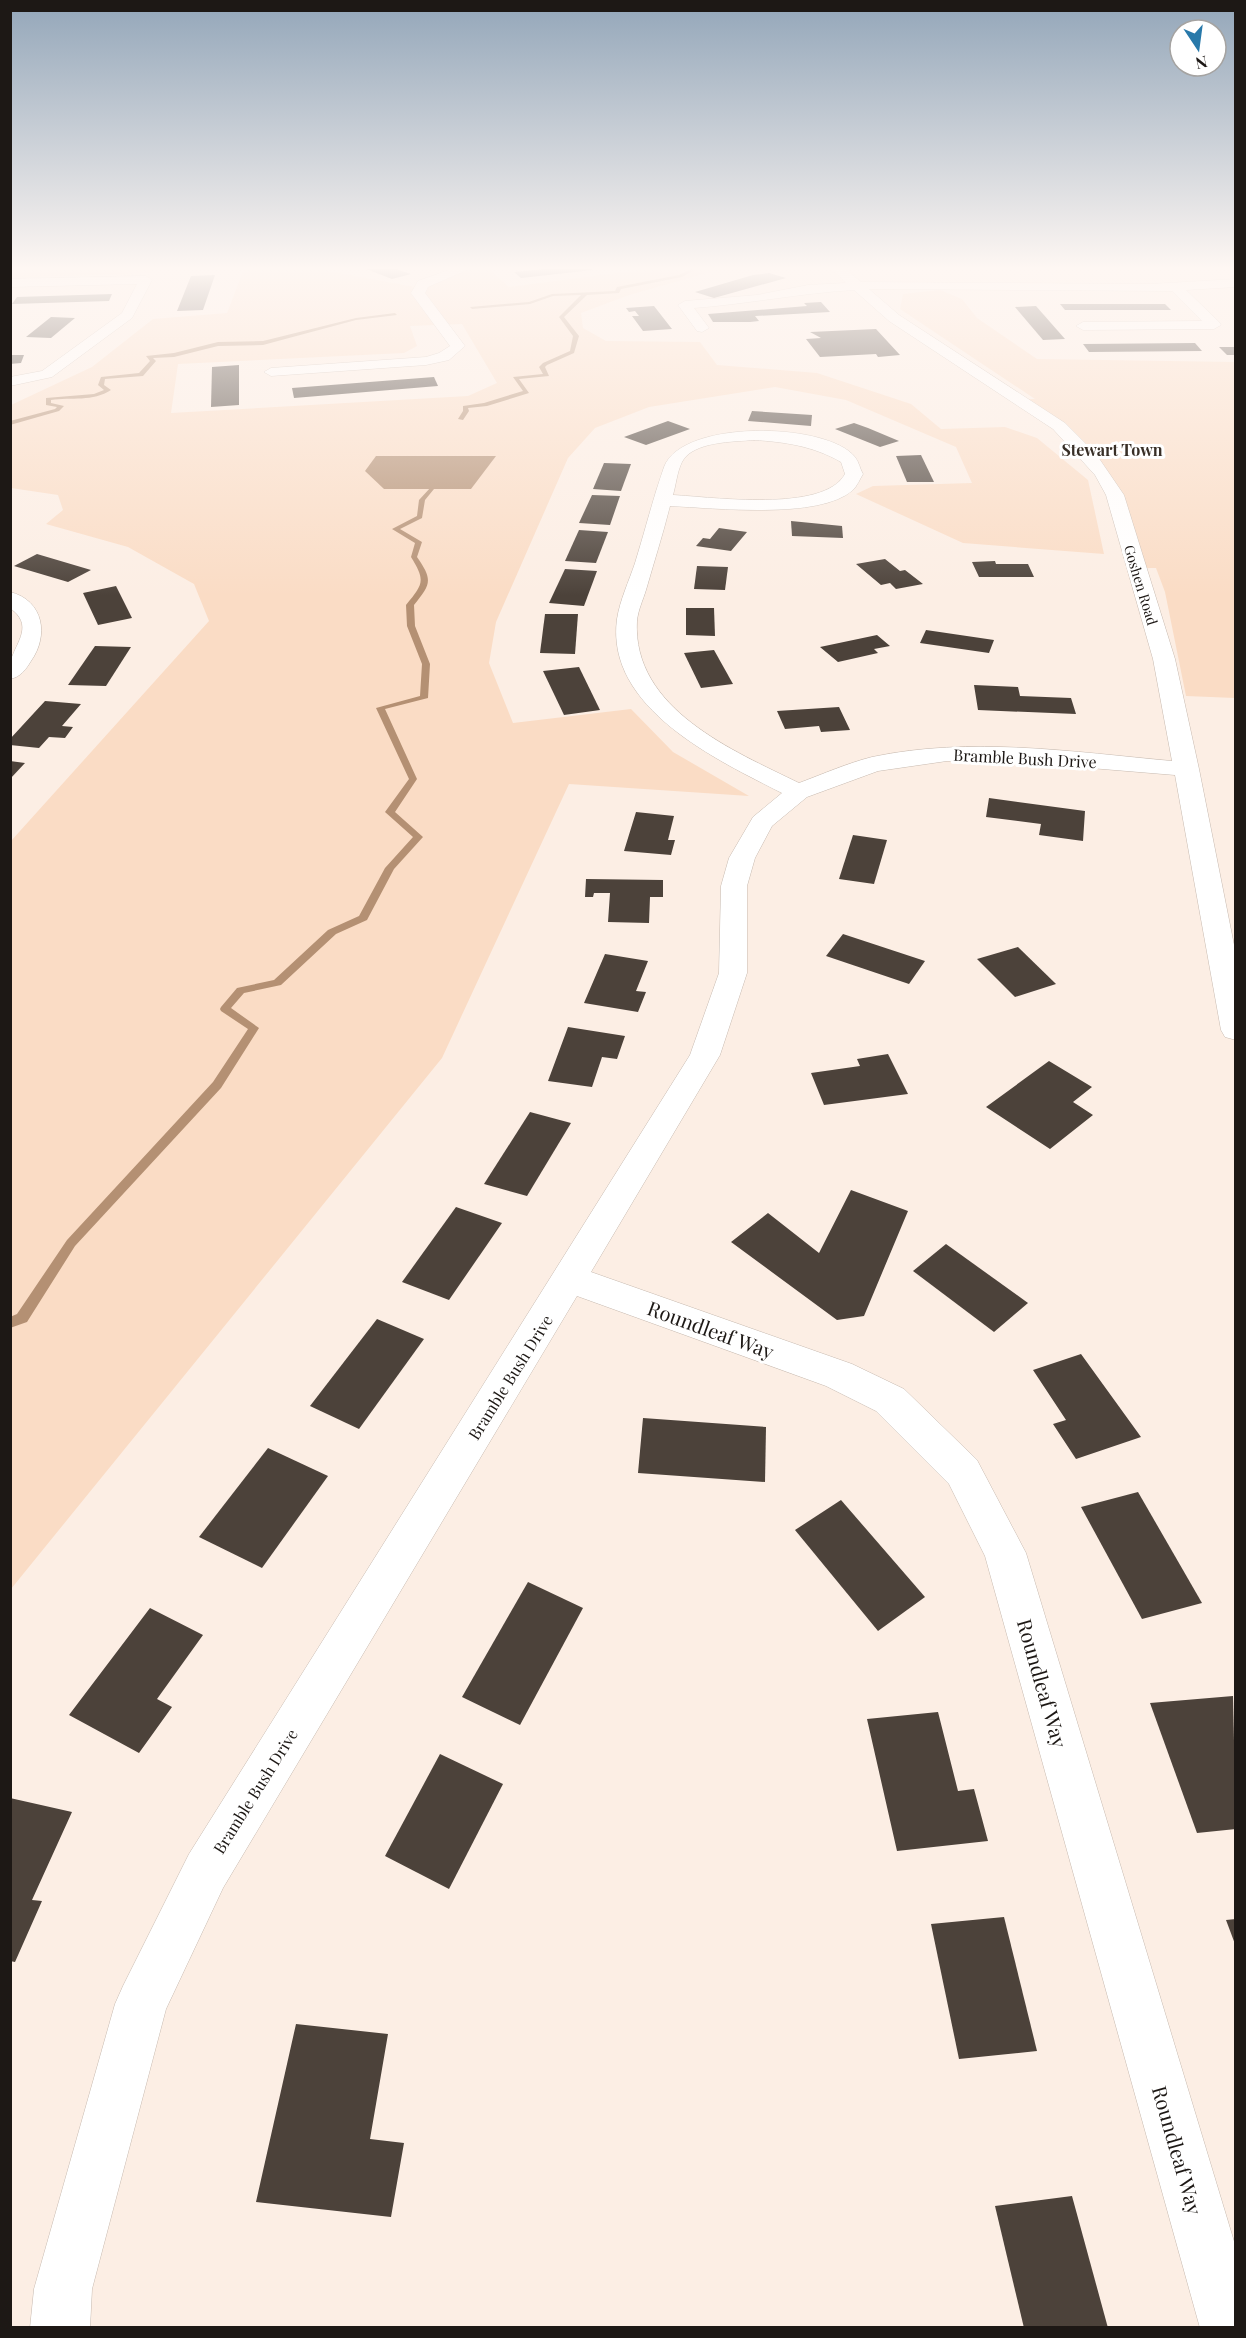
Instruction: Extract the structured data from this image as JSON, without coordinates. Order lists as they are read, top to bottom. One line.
{"streets":{"street":["Goshen Road","Bramble Bush Drive","Roundleaf Way"]},"crossings":[["Goshen Road","Bramble Bush Drive"],["Bramble Bush Drive","Roundleaf Way"]],"districts":["Stewart Town"],"north":"bottom"}
